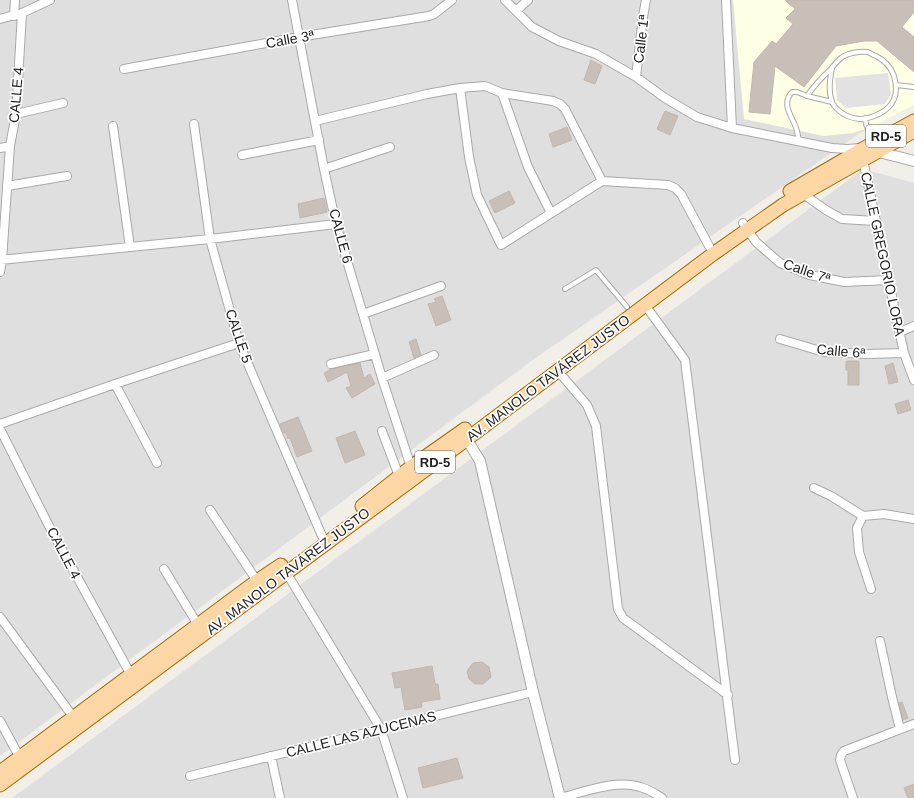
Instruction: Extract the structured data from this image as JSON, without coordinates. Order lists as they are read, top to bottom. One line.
{"streets":{"main road":["RD-5","AV. MANOLO TAVÁREZ JUSTO"],"street":["Calle 3ª","Calle 1ª","CALLE 4","CALLE 6","CALLE GREGORIO LORA","Calle 7ª","CALLE 5","Calle 6ª","CALLE LAS AZUCENAS"]},"crossings":[["Calle 3ª","CALLE 6"],["CALLE 4","AV. MANOLO TAVÁREZ JUSTO"],["CALLE 6","AV. MANOLO TAVÁREZ JUSTO"],["CALLE GREGORIO LORA","Calle 7ª"],["CALLE GREGORIO LORA","Calle 6ª"],["CALLE GREGORIO LORA","AV. MANOLO TAVÁREZ JUSTO"],["Calle 7ª","AV. MANOLO TAVÁREZ JUSTO"],["CALLE 5","AV. MANOLO TAVÁREZ JUSTO"]]}
